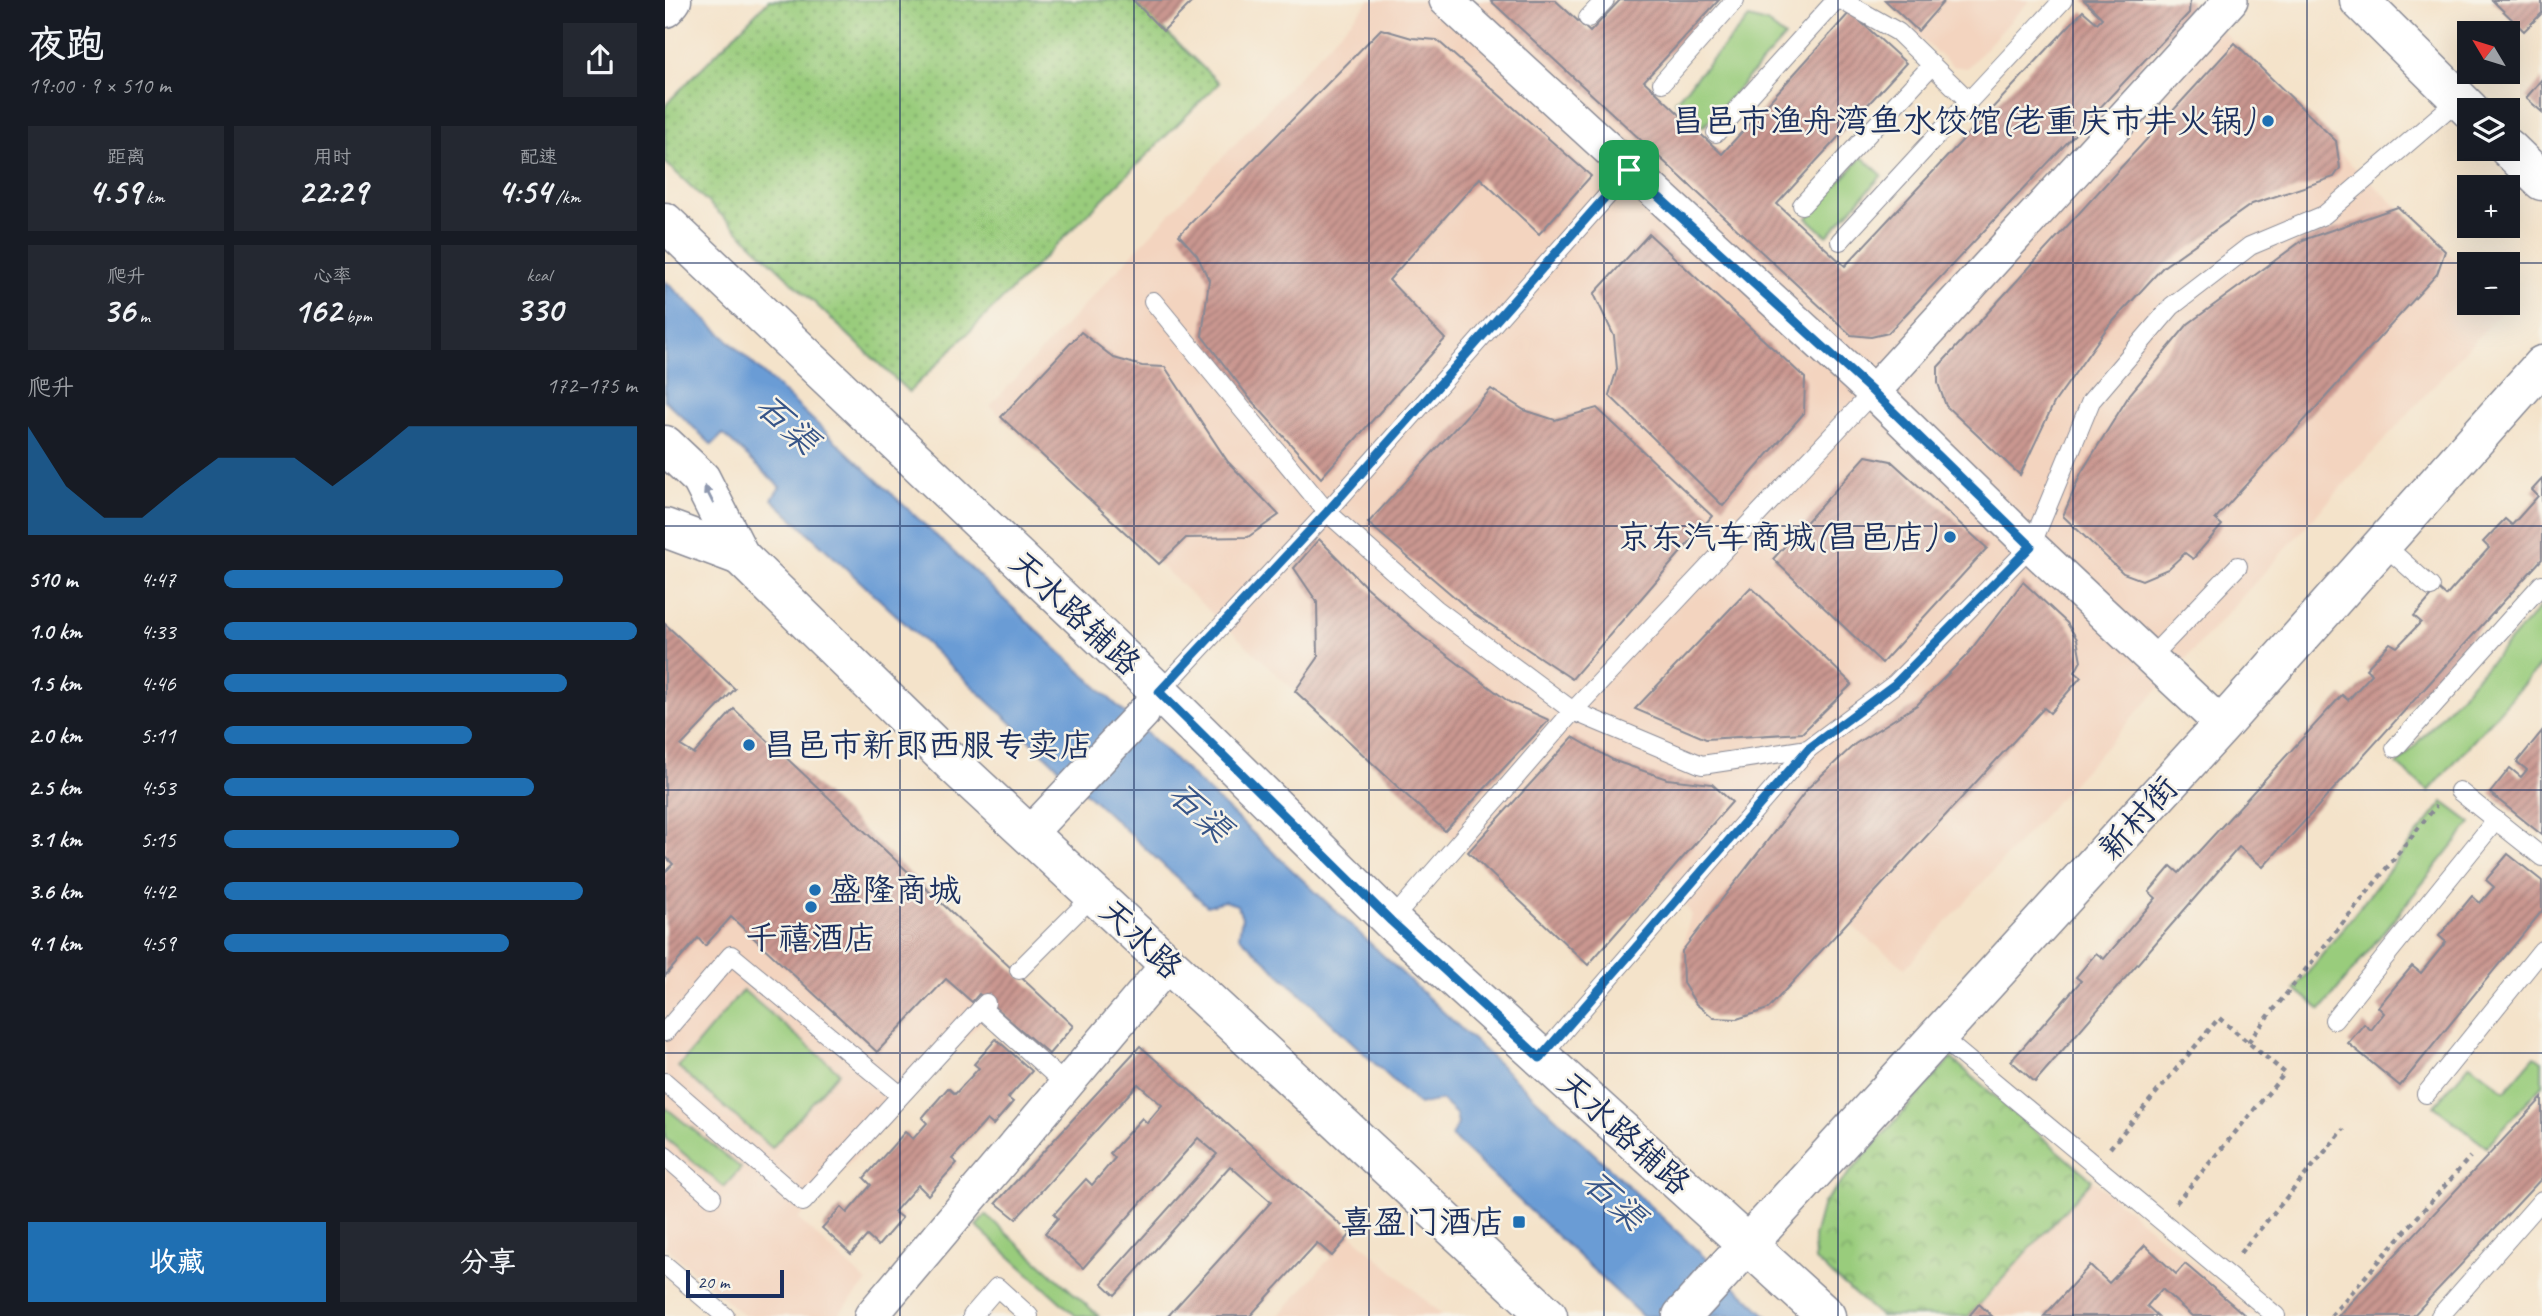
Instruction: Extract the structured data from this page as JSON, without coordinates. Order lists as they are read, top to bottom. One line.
{"streets":{"street":["天水路辅路","新村街","天水路"]},"crossings":[["天水路辅路","新村街"]],"water":["石渠"],"places":{"other":["昌邑市渔舟湾鱼水饺馆(老重庆市井火锅)","京东汽车商城(昌邑店)","昌邑市新郎西服专卖店","盛隆商城","千禧酒店"],"transit":["喜盈门酒店"]},"scale_bar":"20 m","north":"top left","page":{"heading":["夜跑","19:00 · 9 × 510 m"],"map_buttons":["+","−"],"stats":[["距离","4.59 km"],["用时","22:29"],["配速","4:54 /km"],["爬升","36 m"],["心率","162 bpm"],["kcal","330"]],"chart":["爬升","172–175 m"],"list":[{"name":"510 m","note":"4:47"},{"name":"1.0 km","note":"4:33"},{"name":"1.5 km","note":"4:46"},{"name":"2.0 km","note":"5:11"},{"name":"2.5 km","note":"4:53"},{"name":"3.1 km","note":"5:15"},{"name":"3.6 km","note":"4:42"},{"name":"4.1 km","note":"4:59"}],"buttons":["收藏","分享"],"scale":"20 m"}}
